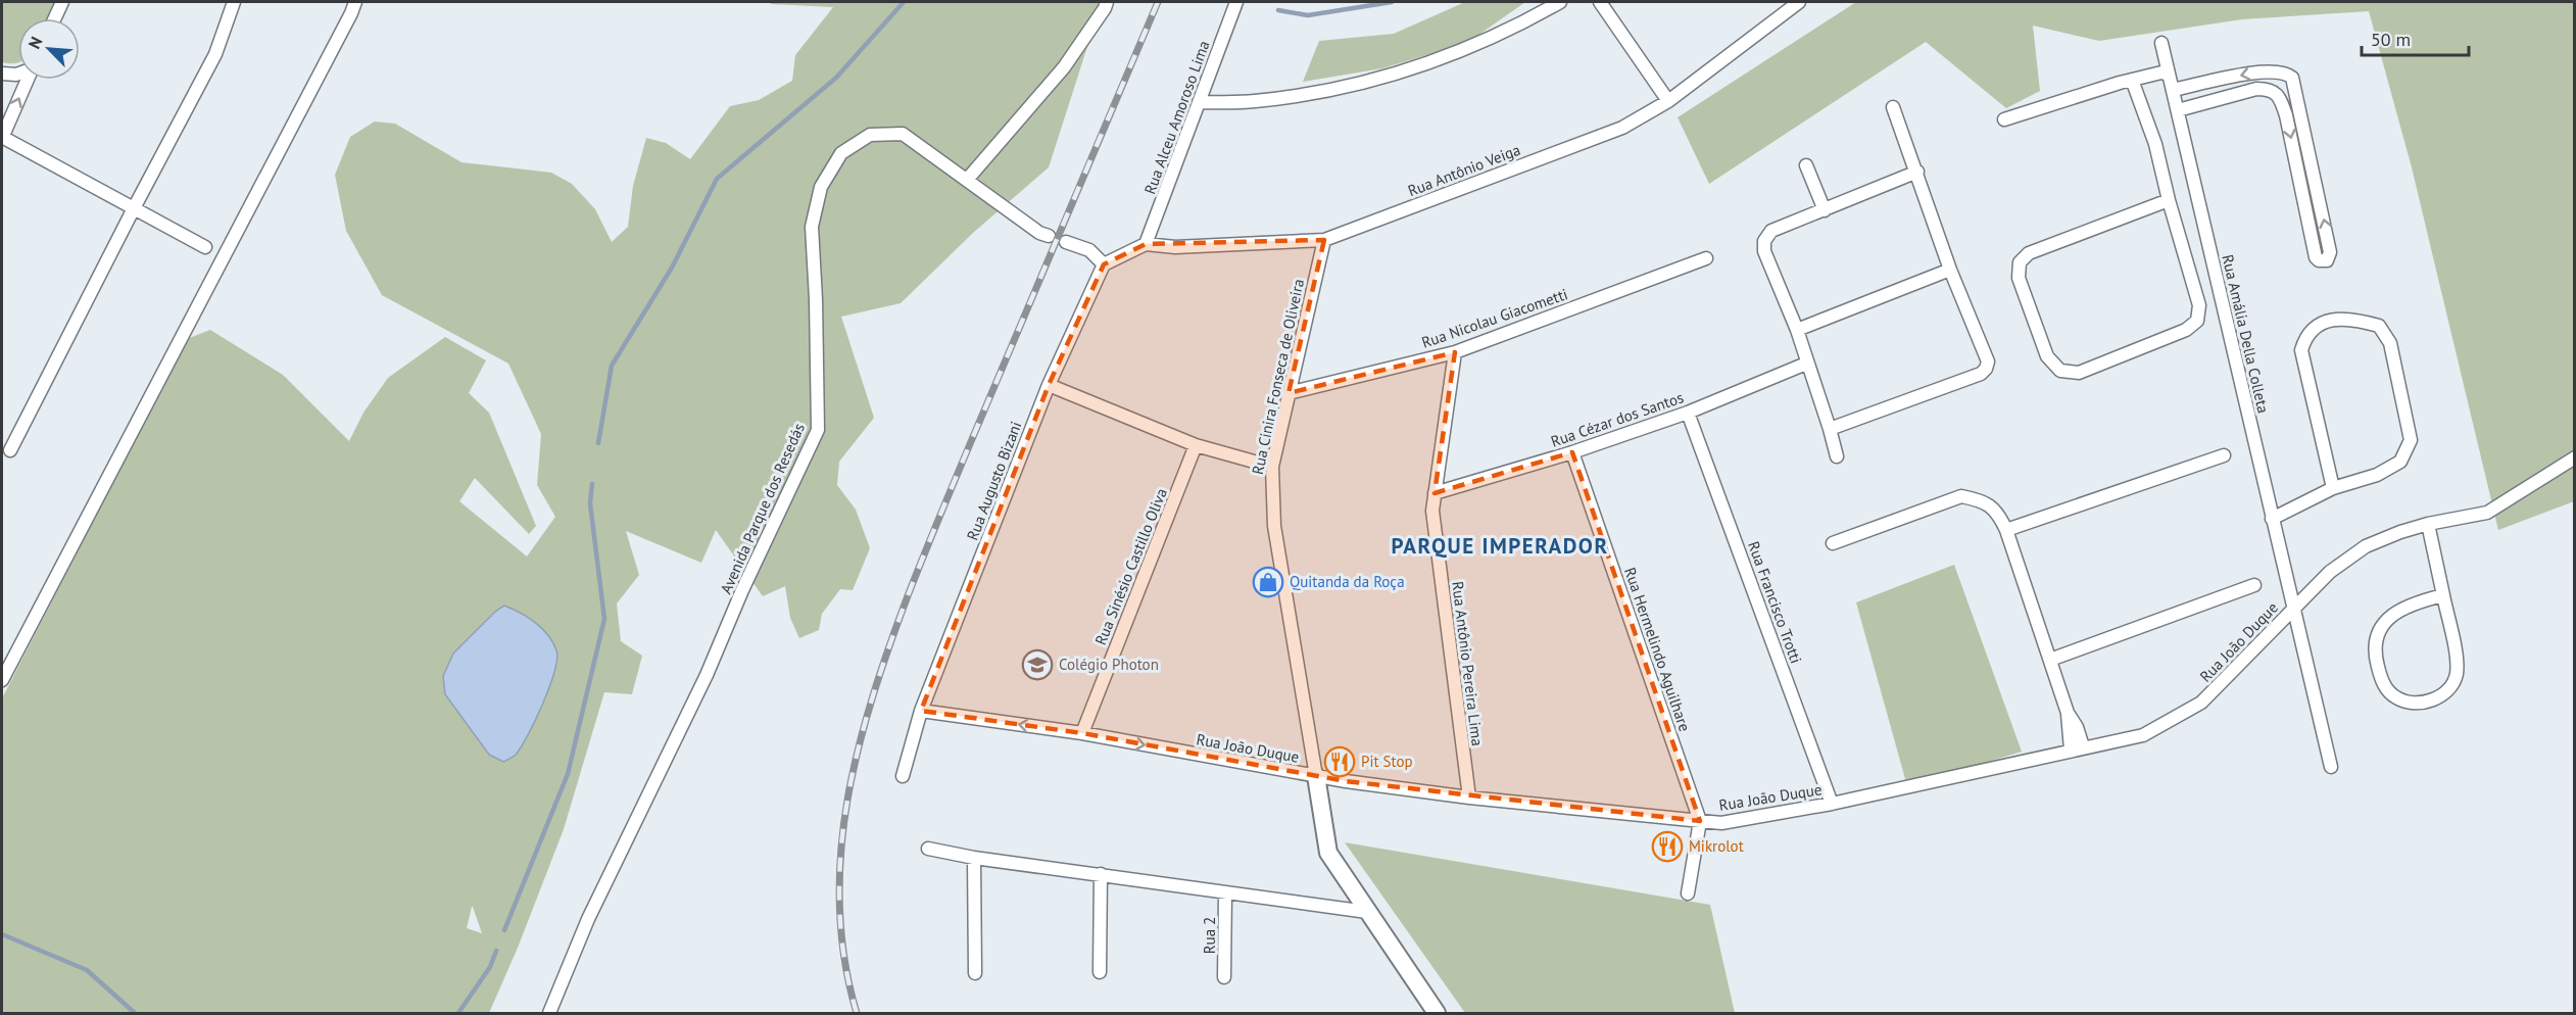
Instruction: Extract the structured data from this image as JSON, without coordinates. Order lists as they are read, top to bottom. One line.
{"streets":{"street":["Rua Alceu Amoroso Lima","Rua Antônio Veiga","Rua Nicolau Giacometti","Rua Amália Della Colleta","Rua Cinira Fonseca de Oliveira","Rua Cézar dos Santos","Rua Augusto Bizani","Avenida Parque dos Resedás","Rua Sinésio Castillo Oliva","Rua Francisco Trotti","Rua João Duque","Rua Hermelindo Aguilhare","Rua Antônio Pereira Lima","Rua 2"]},"crossings":[["Rua Alceu Amoroso Lima","Rua Antônio Veiga"],["Rua Antônio Veiga","Rua Cinira Fonseca de Oliveira"],["Rua Antônio Veiga","Rua Augusto Bizani"],["Rua Nicolau Giacometti","Rua Cinira Fonseca de Oliveira"],["Rua Nicolau Giacometti","Rua Antônio Pereira Lima"],["Rua Amália Della Colleta","Rua João Duque"],["Rua Cinira Fonseca de Oliveira","Rua João Duque"],["Rua Cézar dos Santos","Rua Francisco Trotti"],["Rua Cézar dos Santos","Rua Hermelindo Aguilhare"],["Rua Cézar dos Santos","Rua Antônio Pereira Lima"],["Rua Augusto Bizani","Rua João Duque"],["Rua Sinésio Castillo Oliva","Rua João Duque"],["Rua Francisco Trotti","Rua João Duque"],["Rua João Duque","Rua Hermelindo Aguilhare"],["Rua João Duque","Rua Antônio Pereira Lima"]],"districts":["PARQUE IMPERADOR"],"places":{"shop":["Quitanda da Roça"],"school or university":["Colégio Photon"],"restaurant":["Pit Stop","Mikrolot"]},"scale_bar":"50 m","north":"top left"}
